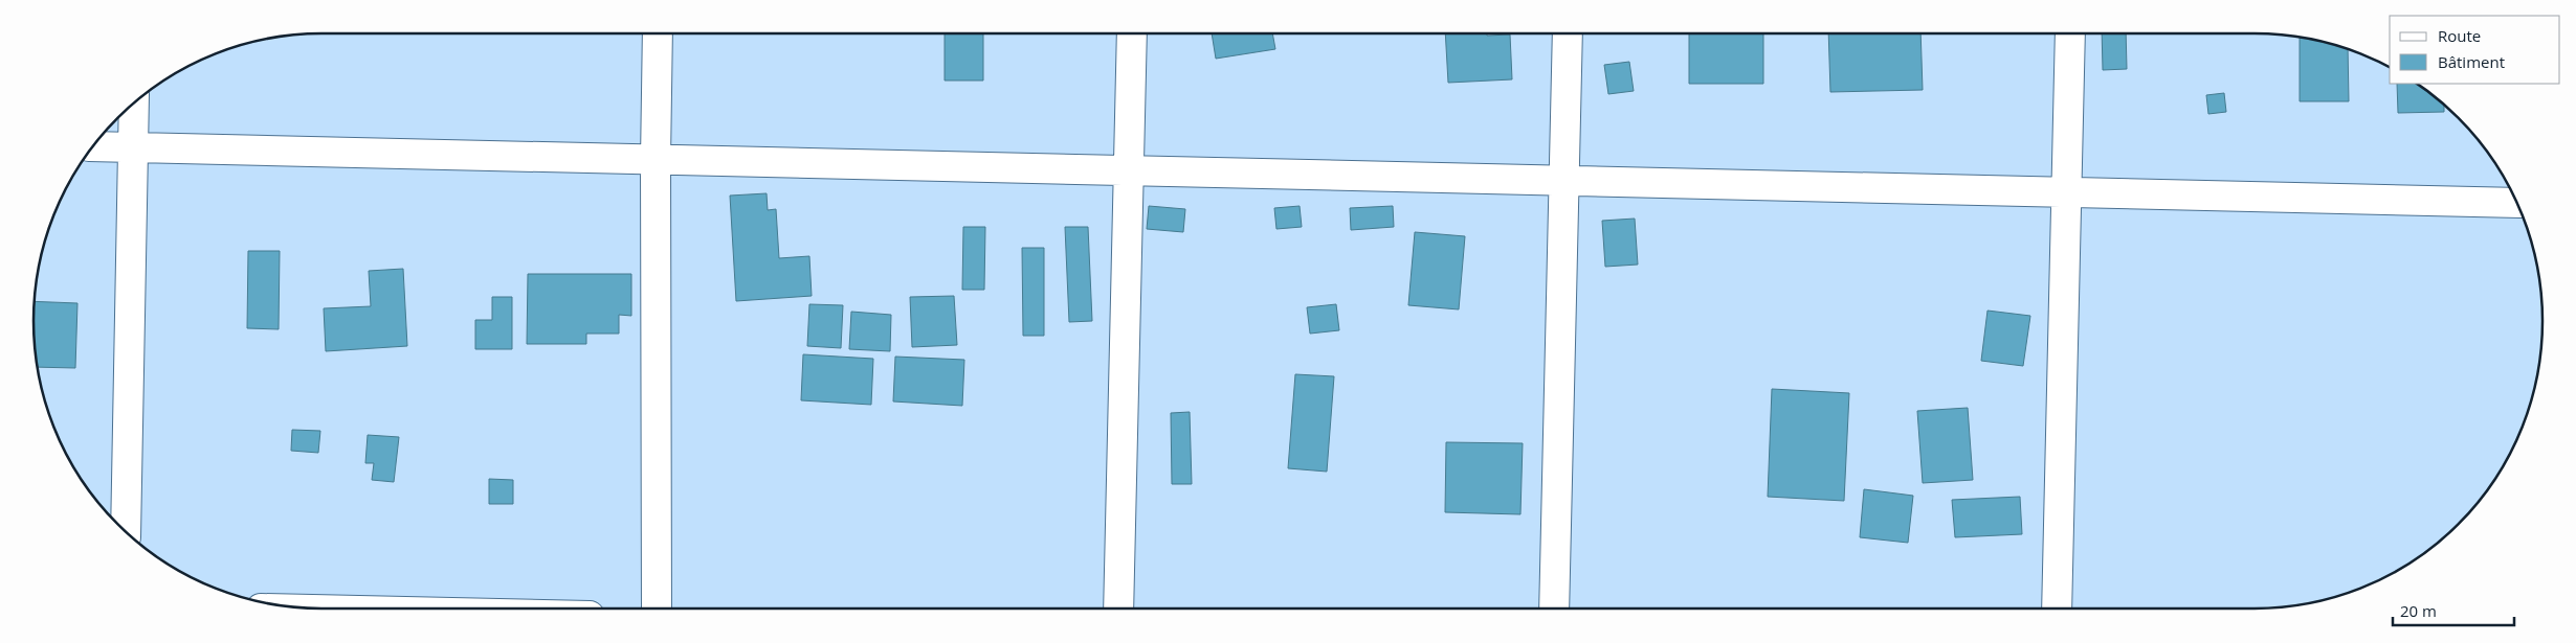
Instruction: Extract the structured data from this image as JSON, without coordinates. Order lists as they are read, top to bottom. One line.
{"legend":["Route","Bâtiment"],"scale_bar":"20 m"}
